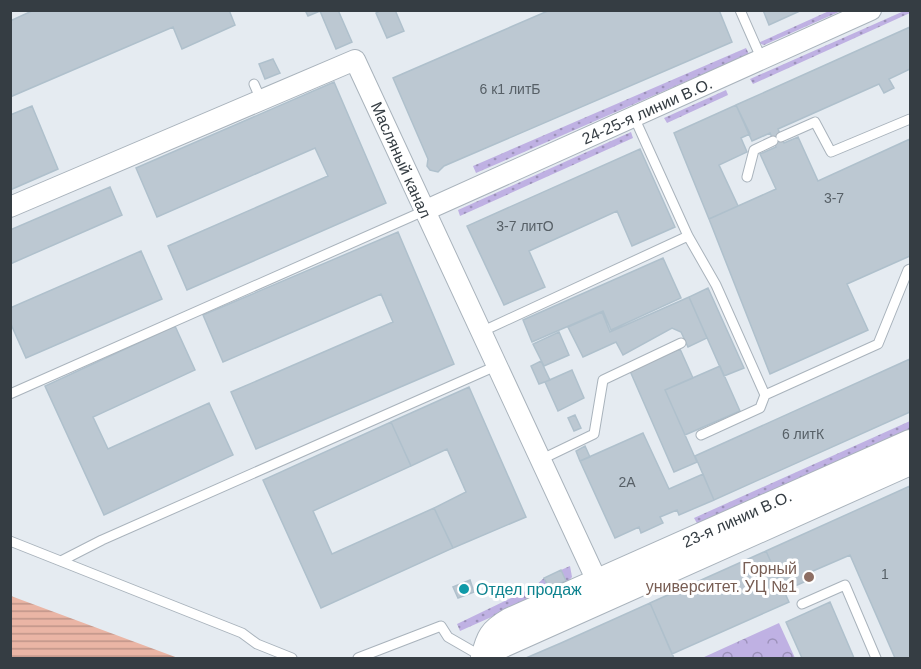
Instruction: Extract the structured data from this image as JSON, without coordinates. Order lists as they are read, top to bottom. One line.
{"streets":{"street":["24-25-я линии В.О.","Масляный канал","23-я линии В.О."]},"crossings":[["24-25-я линии В.О.","Масляный канал"],["Масляный канал","23-я линии В.О."]],"places":["Горный университет. УЦ №1","Отдел продаж"],"house_numbers":["6 к1 литБ","3-7","3-7 литО","6 литК","2А","1"]}
